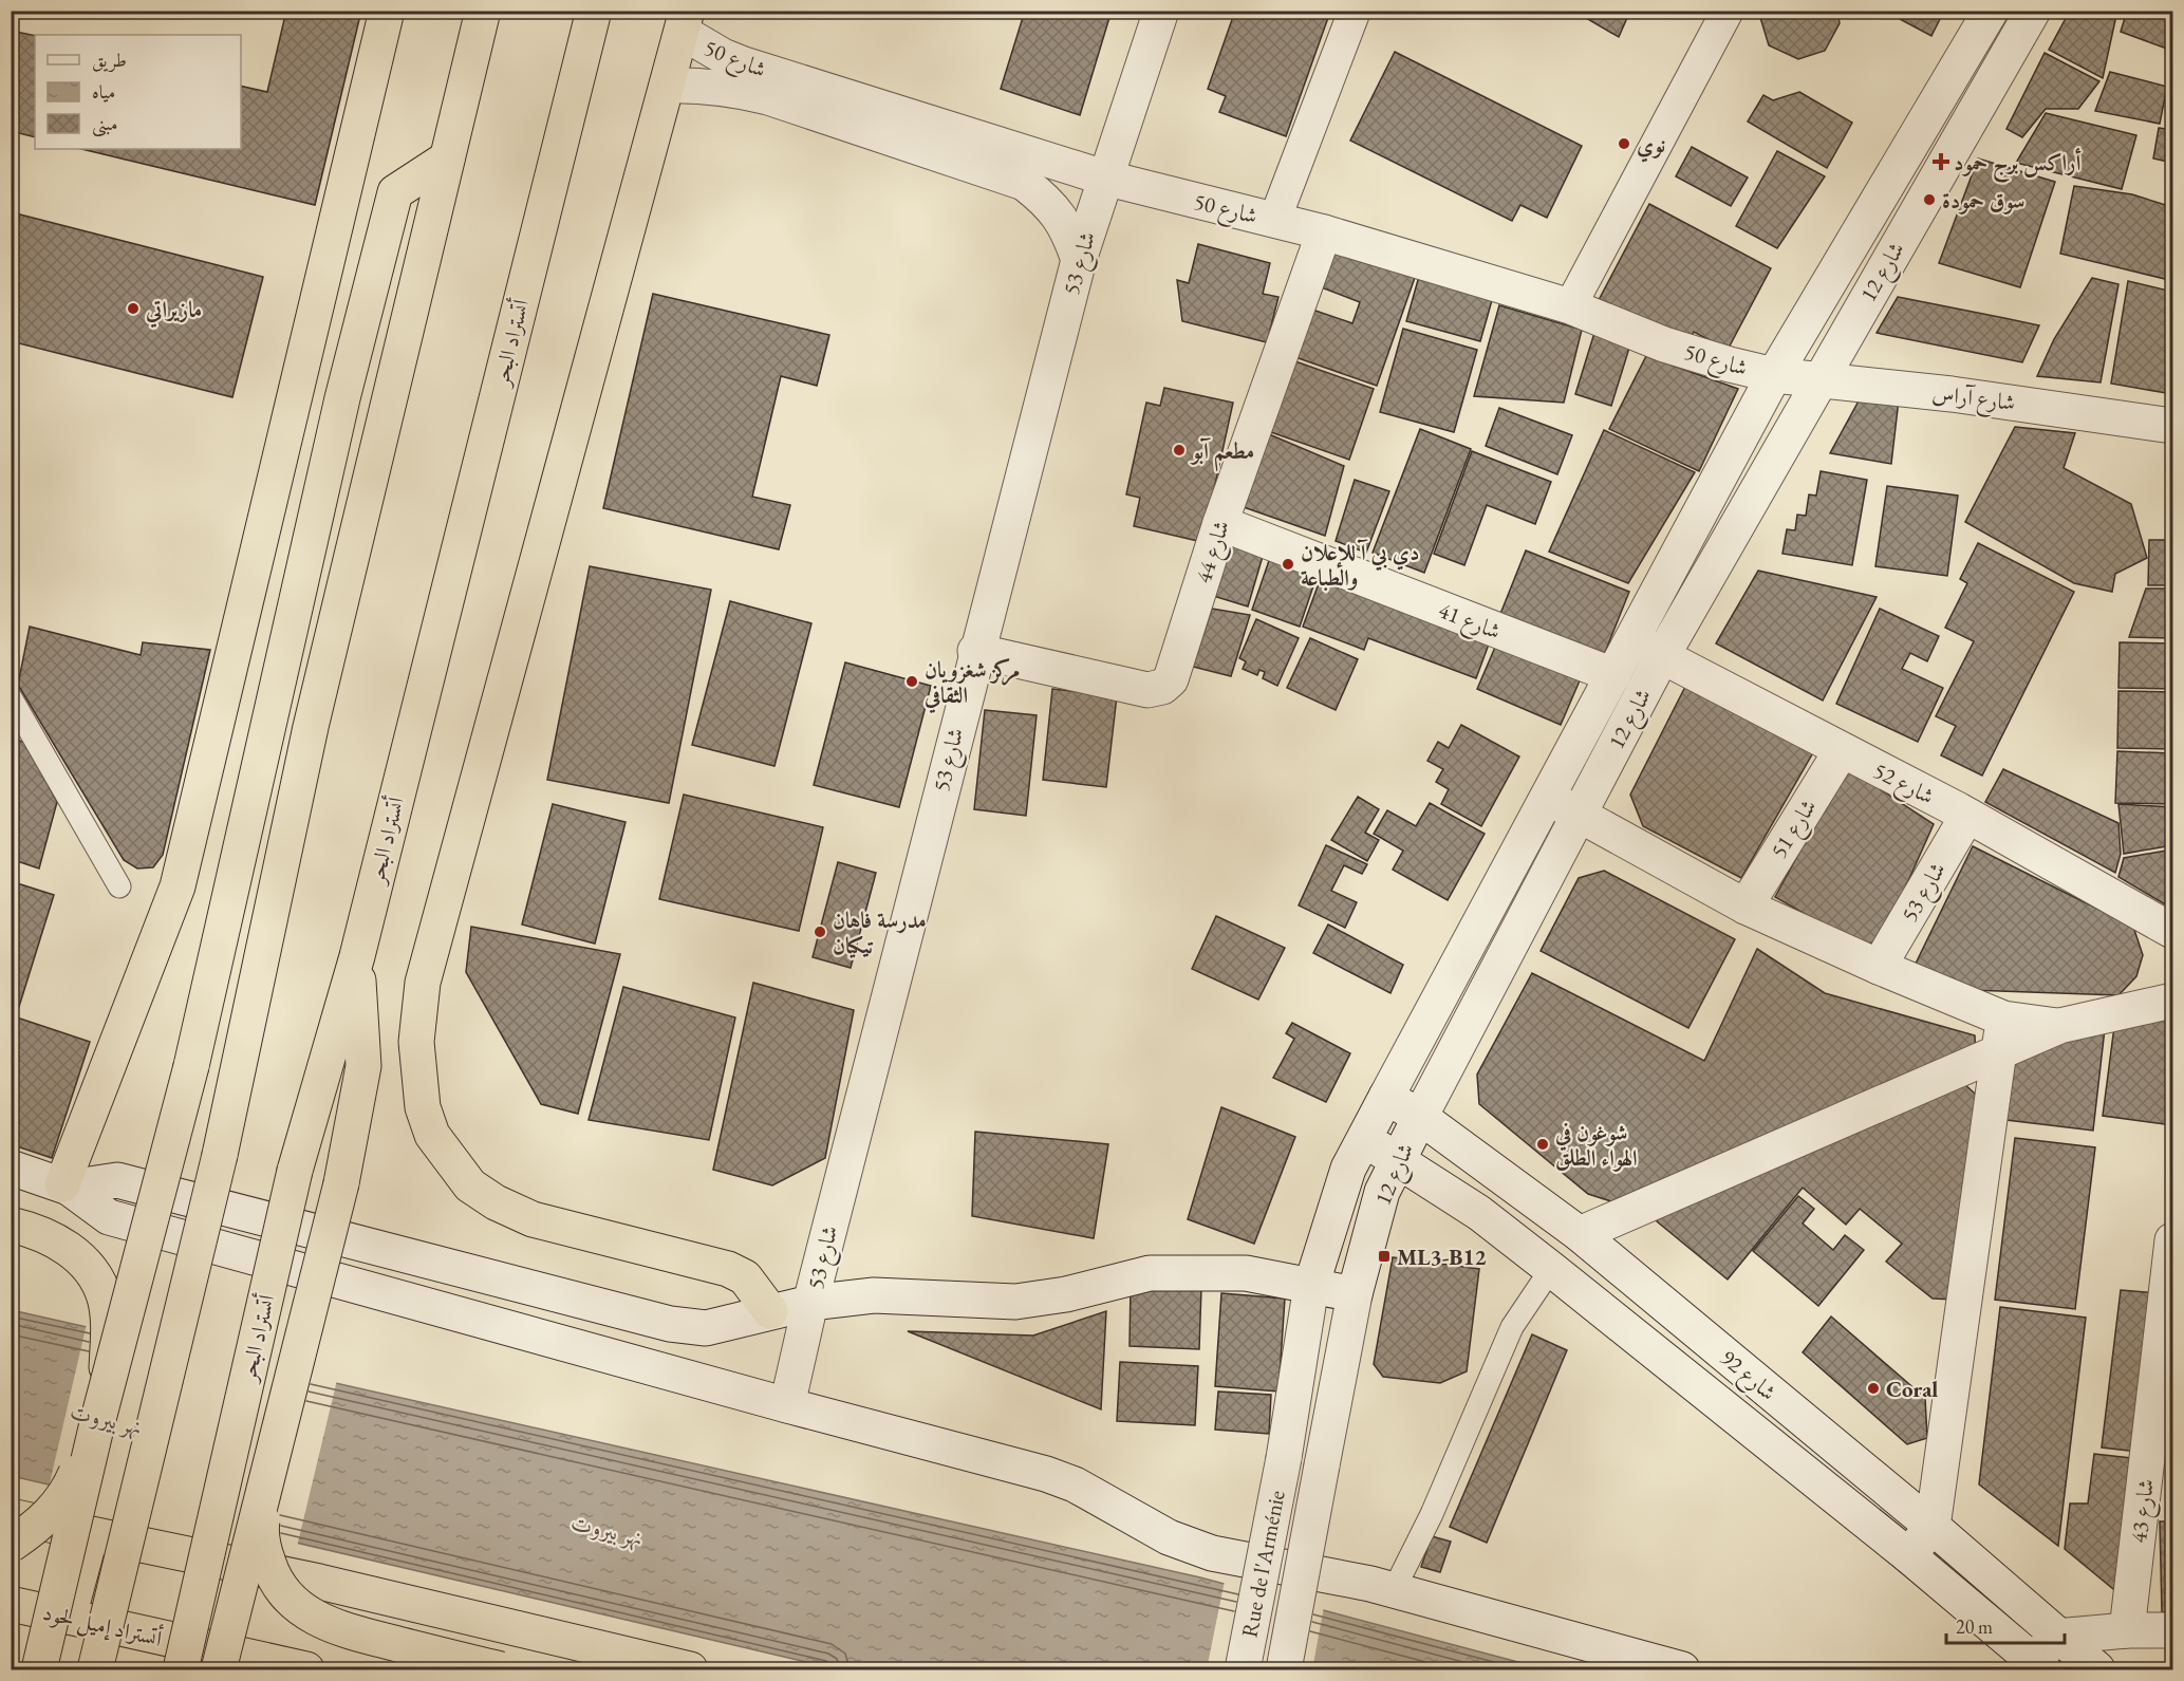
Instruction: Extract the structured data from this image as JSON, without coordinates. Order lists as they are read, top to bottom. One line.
{"streets":{"highway":["أتستراد البحر","أتستراد إميل لحود"],"street":["شارع 50","شارع 53","شارع 12","شارع آراس","شارع 44","شارع 41","شارع 52","شارع 51","شارع 92","شارع 43","Rue de l'Arménie"]},"crossings":[["شارع 50","شارع 53"],["شارع 50","شارع 12"],["شارع 50","شارع آراس"],["شارع 50","شارع 44"],["شارع 53","شارع 44"],["شارع 53","شارع 52"],["شارع 12","شارع آراس"],["شارع 12","شارع 41"],["شارع 12","شارع 52"],["شارع 12","شارع 92"],["شارع 12","Rue de l'Arménie"],["شارع 44","شارع 41"],["شارع 52","شارع 51"]],"water":["نهر بيروت"],"places":{"other":["نوي","سوق حمودة","مازيراتي","مطعم آبو","دي بي آ للإعلان والطباعة","مركز شغزويان الثقافي","مدرسة فاهان تيكيان","شوغون في الهواء الطلق","Coral"],"health":["أراكس برج حمود"],"transit":["ML3-B12"]},"legend":["طريق","مياه","مبنى"],"scale_bar":"20 m"}
